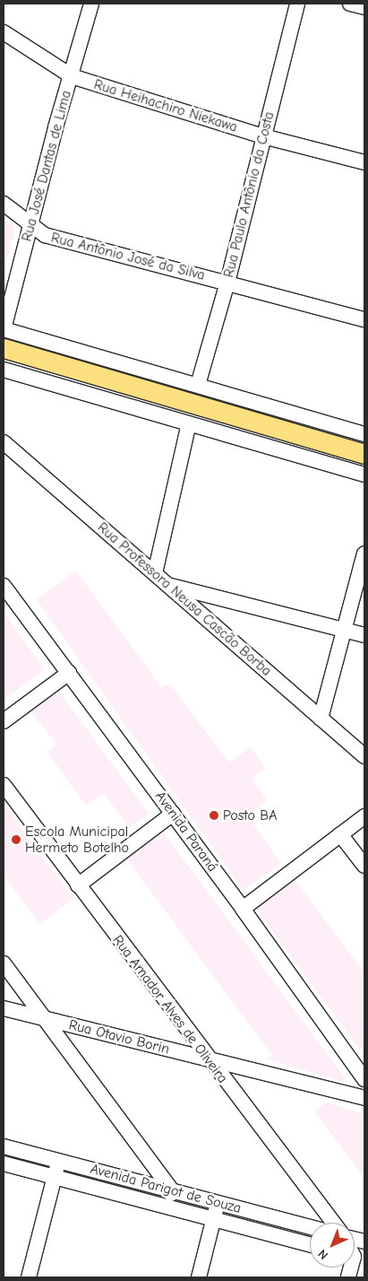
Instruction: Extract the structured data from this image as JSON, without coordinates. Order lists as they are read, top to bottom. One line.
{"streets":{"street":["Rua Heihachiro Niekawa","Rua José Dantas de Lima","Rua Paulo Antônio da Costa","Rua Antônio José da Silva","Rua Professora Neusa Cascão Borba","Avenida Paraná","Rua Amador Alves de Oliveira","Rua Otavio Borin","Avenida Parigot de Souza"]},"crossings":[["Rua Heihachiro Niekawa","Rua José Dantas de Lima"],["Rua Heihachiro Niekawa","Rua Paulo Antônio da Costa"],["Rua José Dantas de Lima","Rua Antônio José da Silva"],["Rua Paulo Antônio da Costa","Rua Antônio José da Silva"],["Rua Amador Alves de Oliveira","Rua Otavio Borin"]],"places":["Posto BA","Escola Municipal Hermeto Botelho"],"north":"bottom left"}
